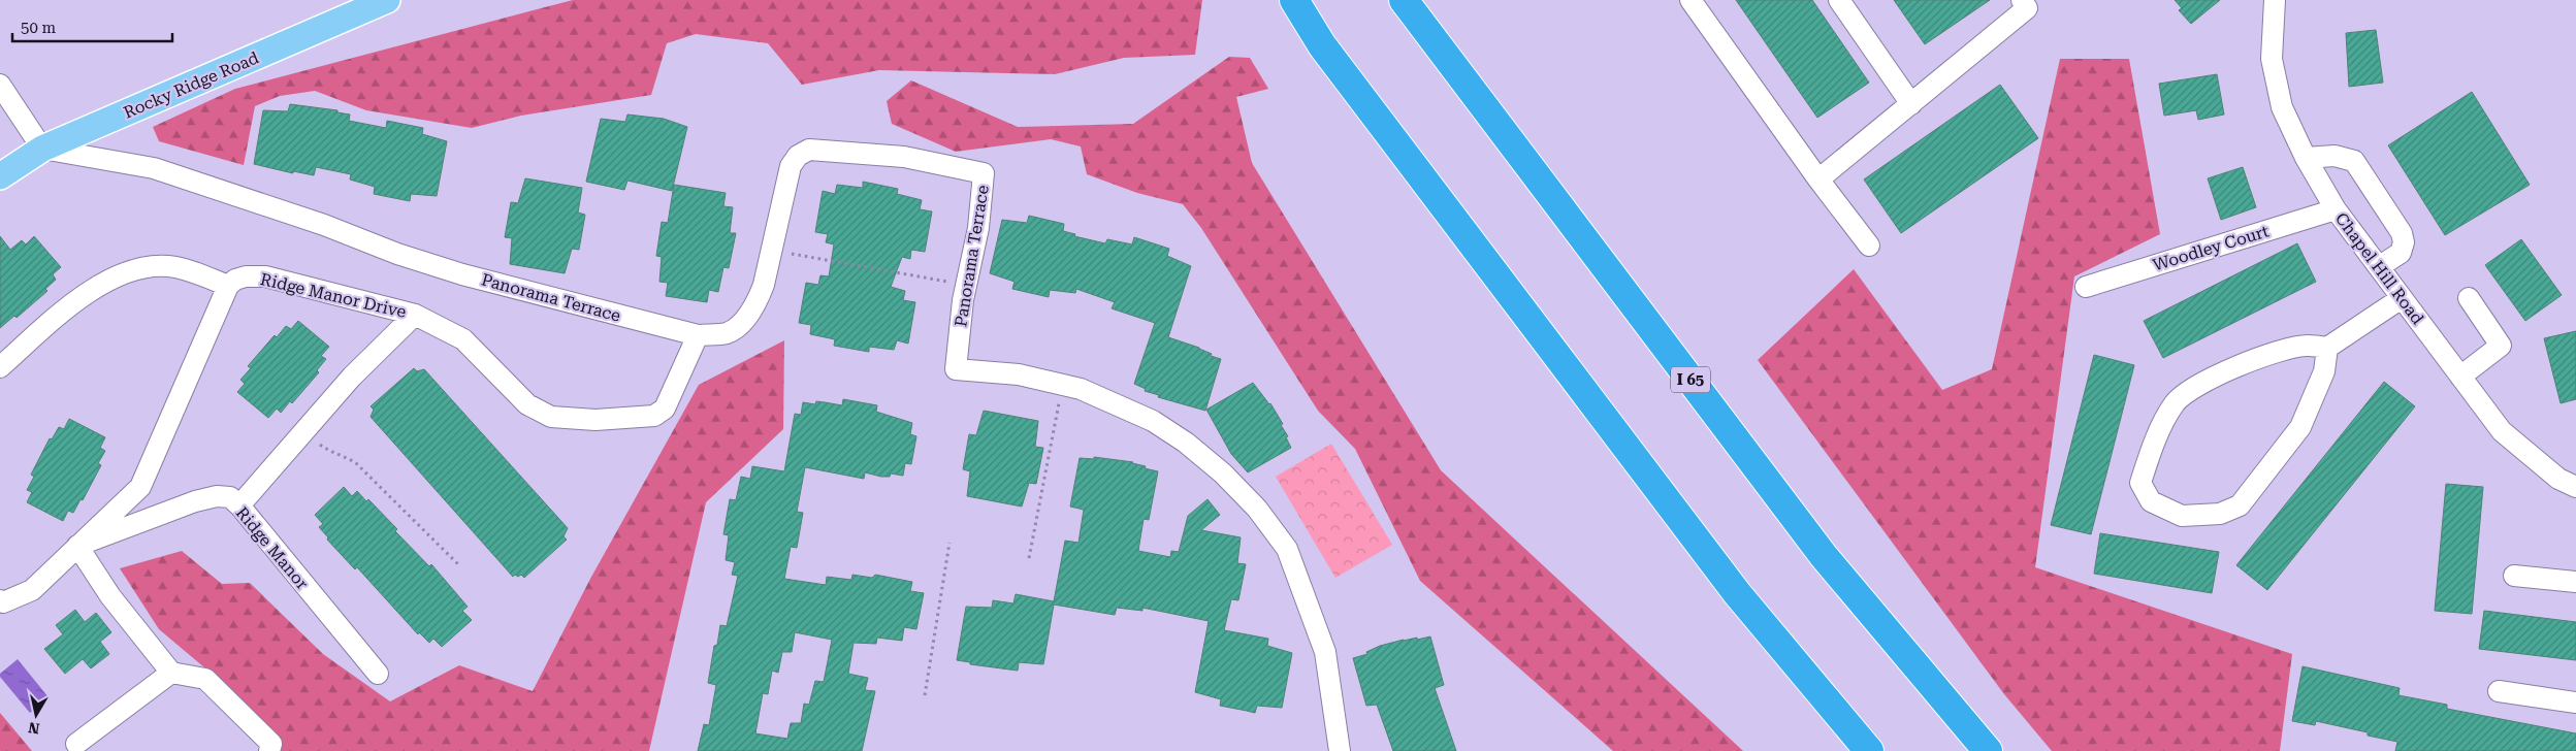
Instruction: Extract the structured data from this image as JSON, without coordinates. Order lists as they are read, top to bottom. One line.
{"streets":{"highway":["I 65"],"main road":["Rocky Ridge Road"],"street":["Woodley Court","Panorama Terrace","Chapel Hill Road","Ridge Manor Drive","Ridge Manor"]},"crossings":[["Rocky Ridge Road","Panorama Terrace"],["Woodley Court","Chapel Hill Road"],["Panorama Terrace","Ridge Manor Drive"]],"scale_bar":"50 m","north":"bottom"}
